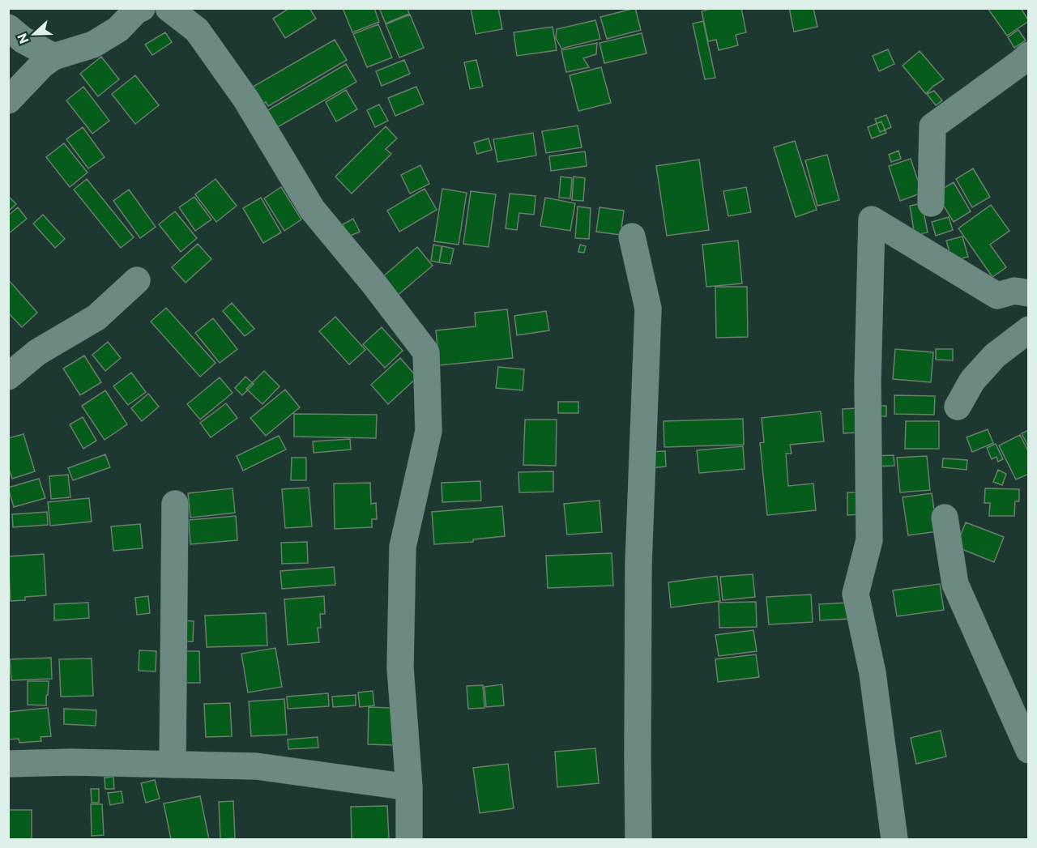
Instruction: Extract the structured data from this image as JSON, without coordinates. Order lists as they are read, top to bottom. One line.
{"north":"left"}
